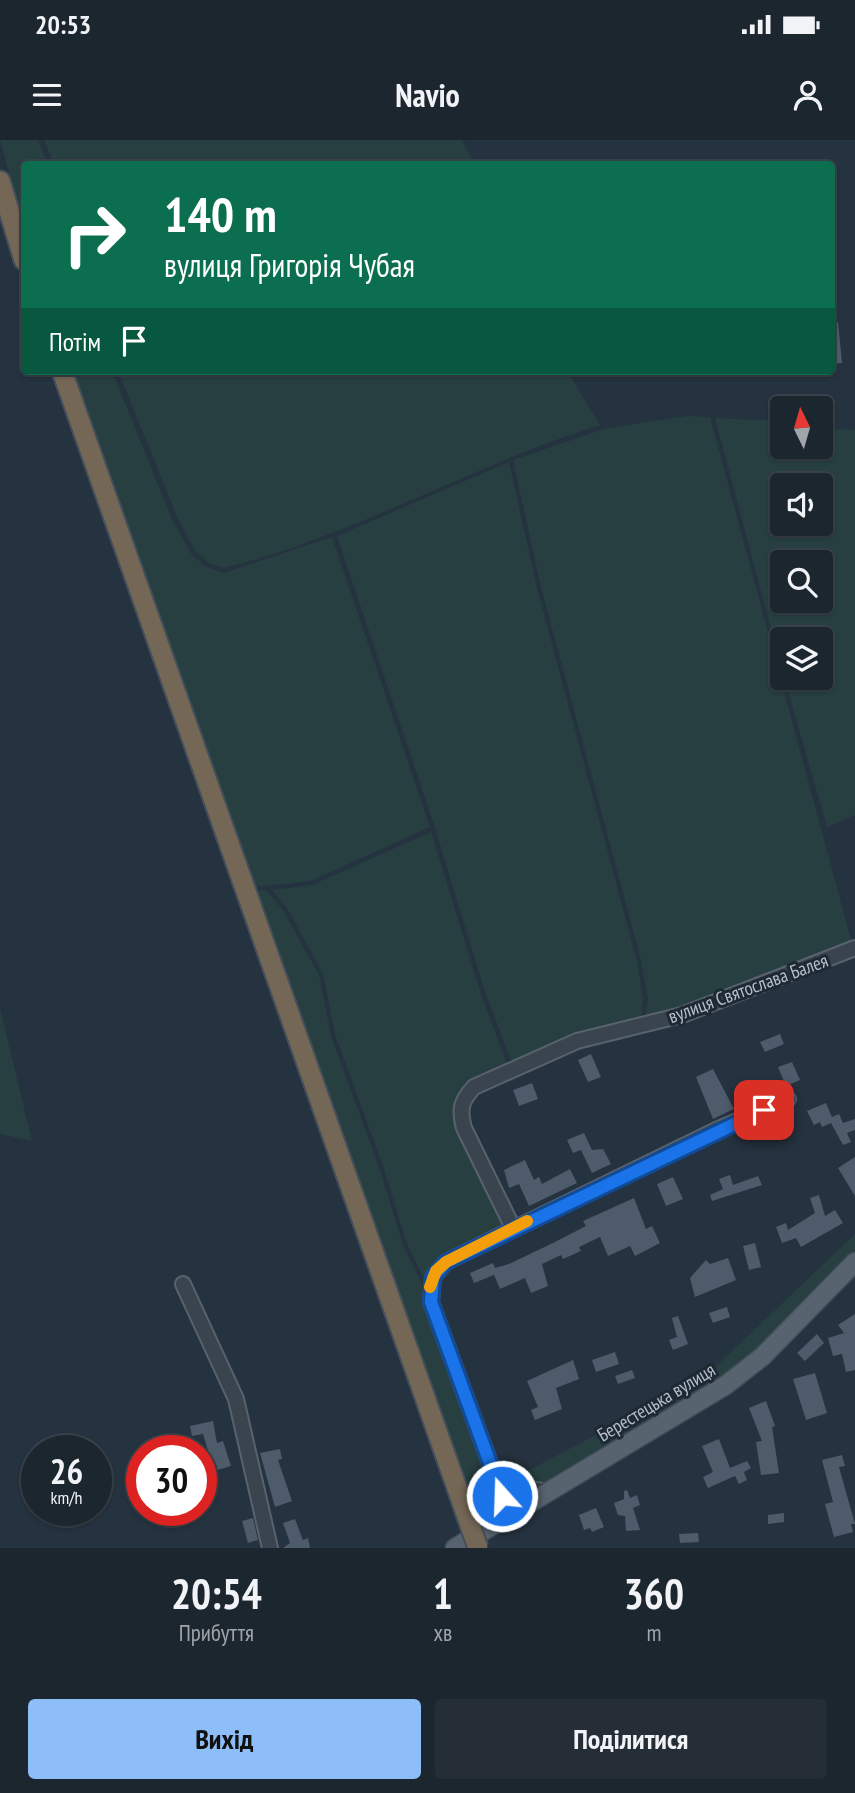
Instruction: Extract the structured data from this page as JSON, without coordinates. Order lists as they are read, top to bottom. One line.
{"streets":{"main road":["Берестецька вулиця"],"street":["вулиця Святослава Балея"]},"north":"top","page":{"status":"20:53","header":"Navio","turn":["140 m","вулиця Григорія Чубая"],"then":"Потім","speed":"26 km/h","limit":"30","eta":["20:54","Прибуття","1","хв","360","m"],"buttons":["Вихід","Поділитися"]}}
